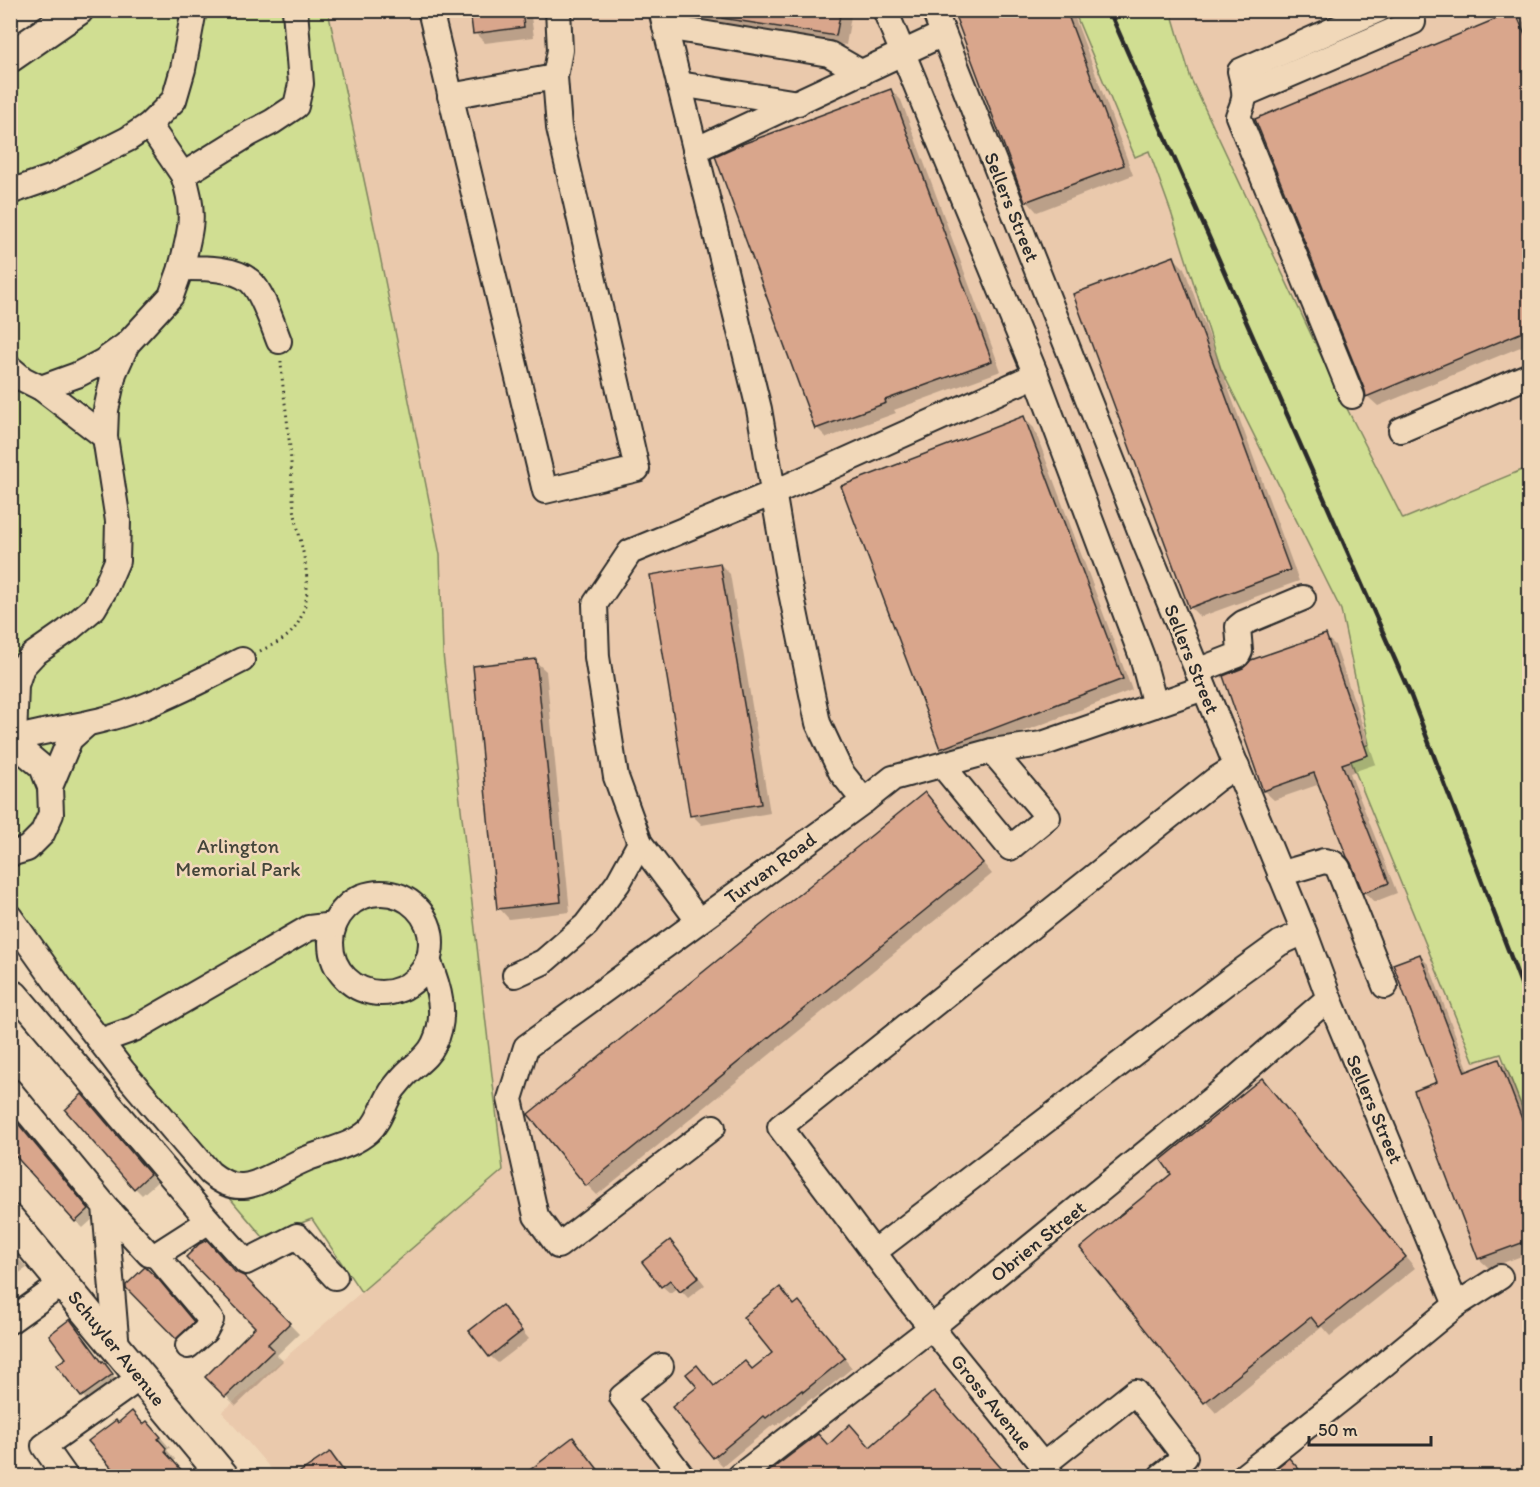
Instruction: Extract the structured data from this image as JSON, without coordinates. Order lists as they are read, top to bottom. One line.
{"streets":{"main road":["Schuyler Avenue"],"street":["Sellers Street","Turvan Road","Obrien Street","Gross Avenue"]},"crossings":[["Sellers Street","Turvan Road"],["Sellers Street","Obrien Street"],["Sellers Street","Gross Avenue"],["Obrien Street","Gross Avenue"]],"parks":["Arlington Memorial Park"],"scale_bar":"50 m"}
